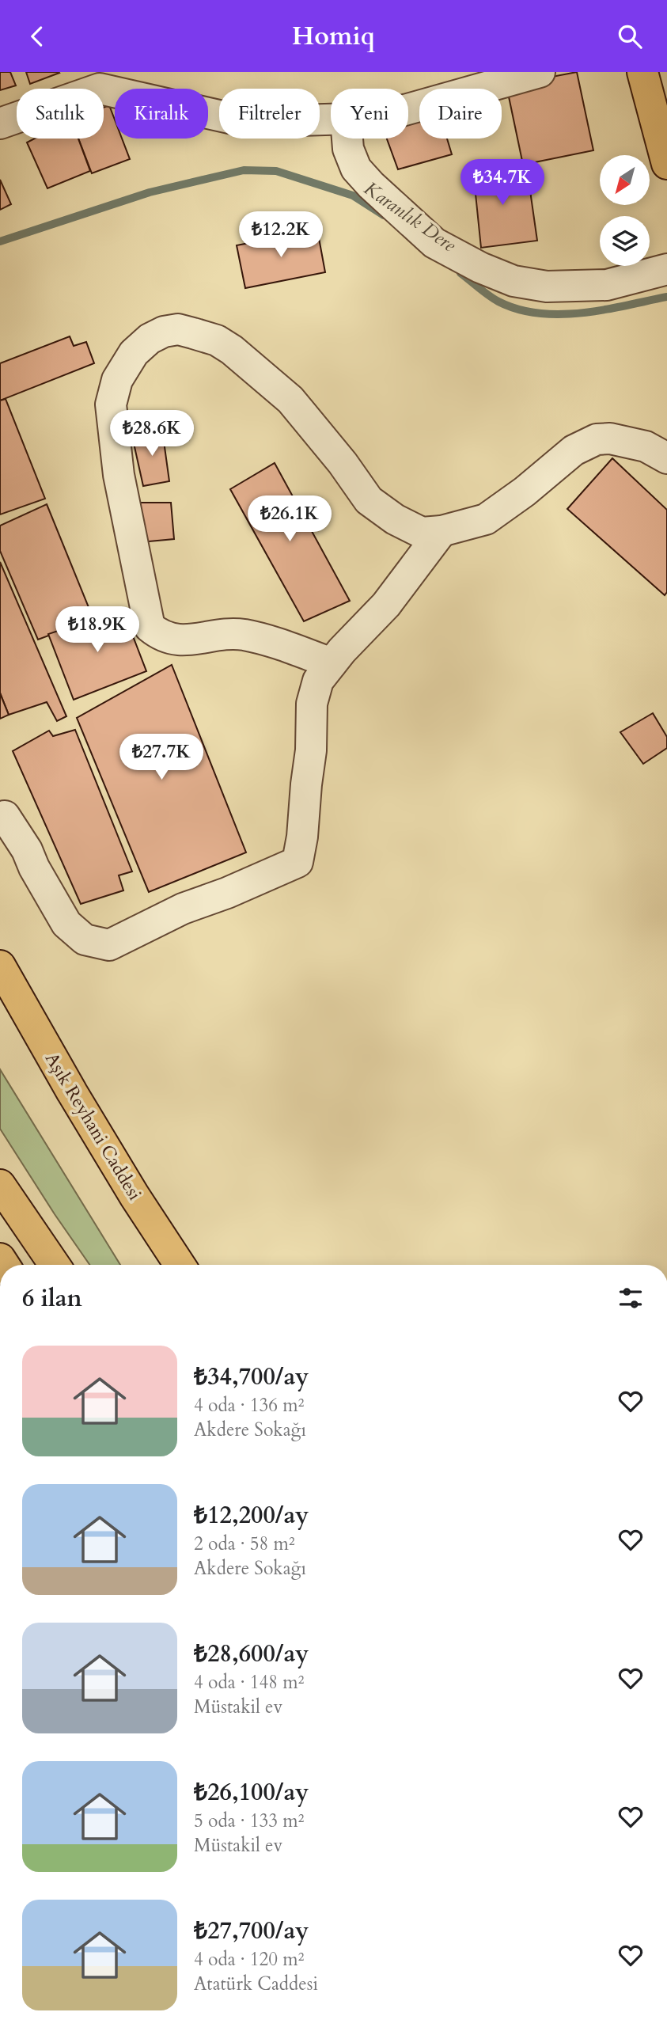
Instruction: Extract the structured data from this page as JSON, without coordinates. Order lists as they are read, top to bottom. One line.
{"streets":{"main road":["Aşık Reyhani Caddesi"]},"water":["Karanlık Dere"],"north":"bottom left","page":{"header":"Homiq","chip":["Satılık","Kiralık","Filtreler","Yeni","Daire"],"price":["₺34.7K","₺12.2K","₺28.6K","₺26.1K","₺18.9K","₺27.7K"],"heading":"6 ilan","list":[{"name":"₺34,700/ay","note":"4 oda · 136 m² · Akdere Sokağı"},{"name":"₺12,200/ay","note":"2 oda · 58 m² · Akdere Sokağı"},{"name":"₺28,600/ay","note":"4 oda · 148 m² · Müstakil ev"},{"name":"₺26,100/ay","note":"5 oda · 133 m² · Müstakil ev"},{"name":"₺27,700/ay","note":"4 oda · 120 m² · Atatürk Caddesi"}]}}
